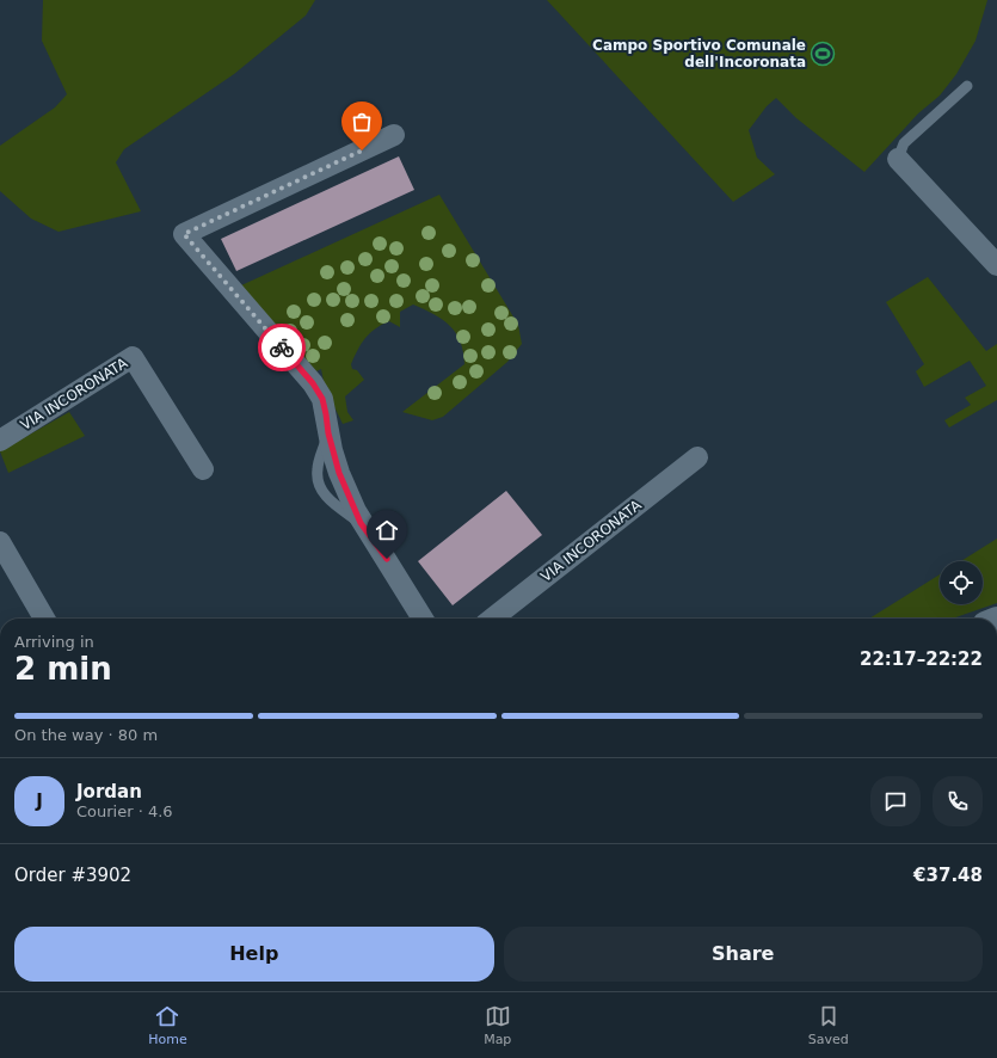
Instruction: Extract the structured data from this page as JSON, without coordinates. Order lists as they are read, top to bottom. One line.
{"streets":{"street":["VIA INCORONATA"]},"places":{"sports":["Campo Sportivo Comunale dell'Incoronata"]},"page":{"heading":["2 min","Arriving in","22:17–22:22"],"panel":["Jordan","Courier · 4.6","Order #3902","€37.48"],"bar":"On the way · 80 m","round":"J","buttons":["Help","Share"],"tabs":["Home","Map","Saved"]}}
